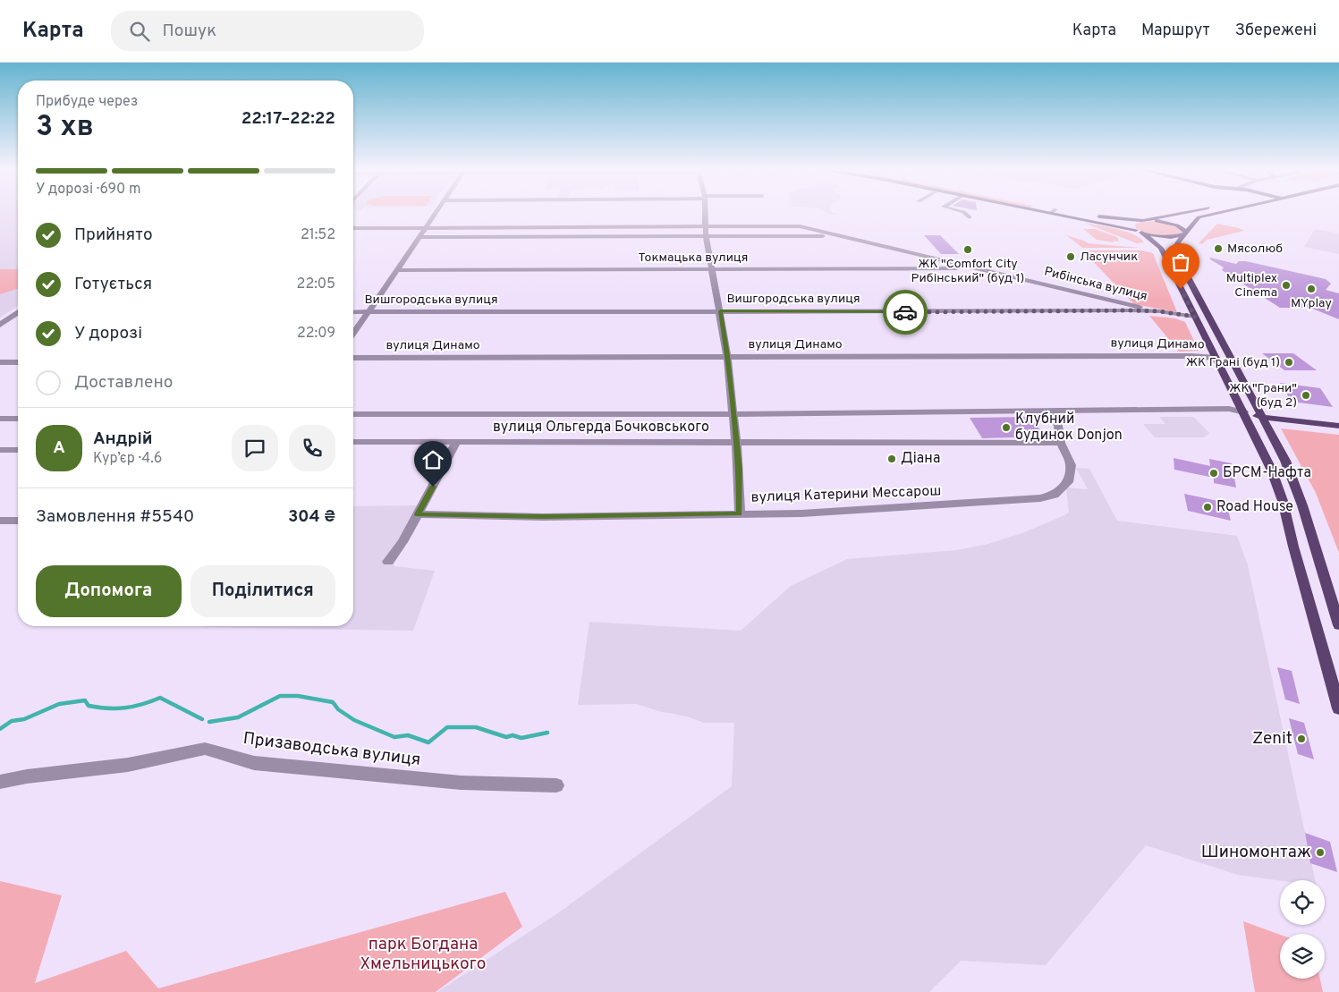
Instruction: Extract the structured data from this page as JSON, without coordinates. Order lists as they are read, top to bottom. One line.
{"streets":{"main road":["вулиця Ольгерда Бочковського"],"street":["Токмацька вулиця","Рибінська вулиця","Вишгородська вулиця","вулиця Динамо","вулиця Катерини Мессарош","Призаводська вулиця"]},"crossings":[["Токмацька вулиця","Рибінська вулиця"],["Рибінська вулиця","Вишгородська вулиця"],["вулиця Ольгерда Бочковського","вулиця Катерини Мессарош"]],"parks":["парк Богдана Хмельницького"],"places":["Мясолюб","ЖК \"Comfort City Рибінський\" (буд 1)","Ласунчик","Multiplex Cinema","MYplay","ЖК Грані (буд 1)","ЖК \"Грани\" (буд 2)","Клубний будинок Donjon","Діана","БРСМ-Нафта","Road House","Zenit","Шиномонтаж"],"page":{"header":"Карта","search":"Пошук","nav":["Карта","Маршрут","Збережені"],"heading":["3 хв","Прибуде через","22:17–22:22"],"panel":["Андрій","Кур’єр · 4.6","Замовлення #5540","304 ₴"],"bar":"У дорозі · 690 m","list":[["Прийнято","21:52"],["Готується","22:05"],["У дорозі","22:09"],"Доставлено"],"round":"А","buttons":["Допомога","Поділитися"]}}
